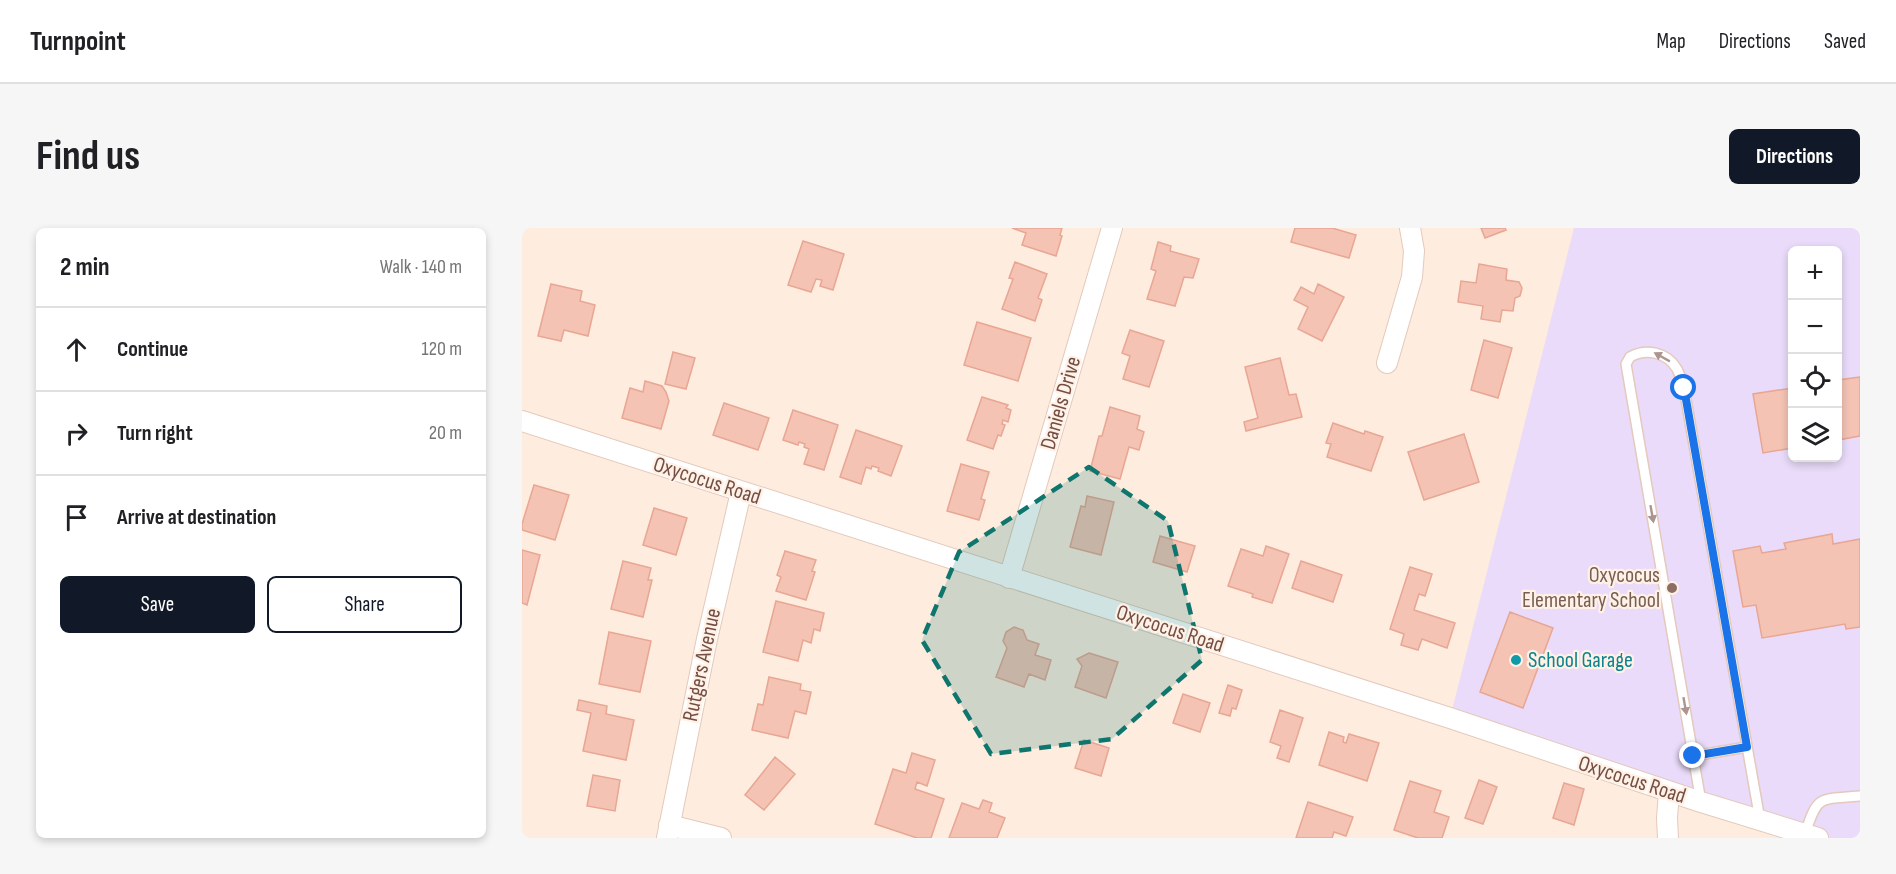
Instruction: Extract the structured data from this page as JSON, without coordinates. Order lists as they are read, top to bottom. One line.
{"streets":{"street":["Daniels Drive","Oxycocus Road","Rutgers Avenue"]},"crossings":[["Daniels Drive","Oxycocus Road"],["Oxycocus Road","Rutgers Avenue"]],"places":["Oxycocus Elementary School","School Garage"],"page":{"header":"Turnpoint","nav":["Map","Directions","Saved"],"buttons":["Directions",["Save","Share"]],"title":"Find us","heading":["2 min","Walk · 140 m"],"map_buttons":["+","−"],"list":[["Continue","120 m"],["Turn right","20 m"],"Arrive at destination"]}}
